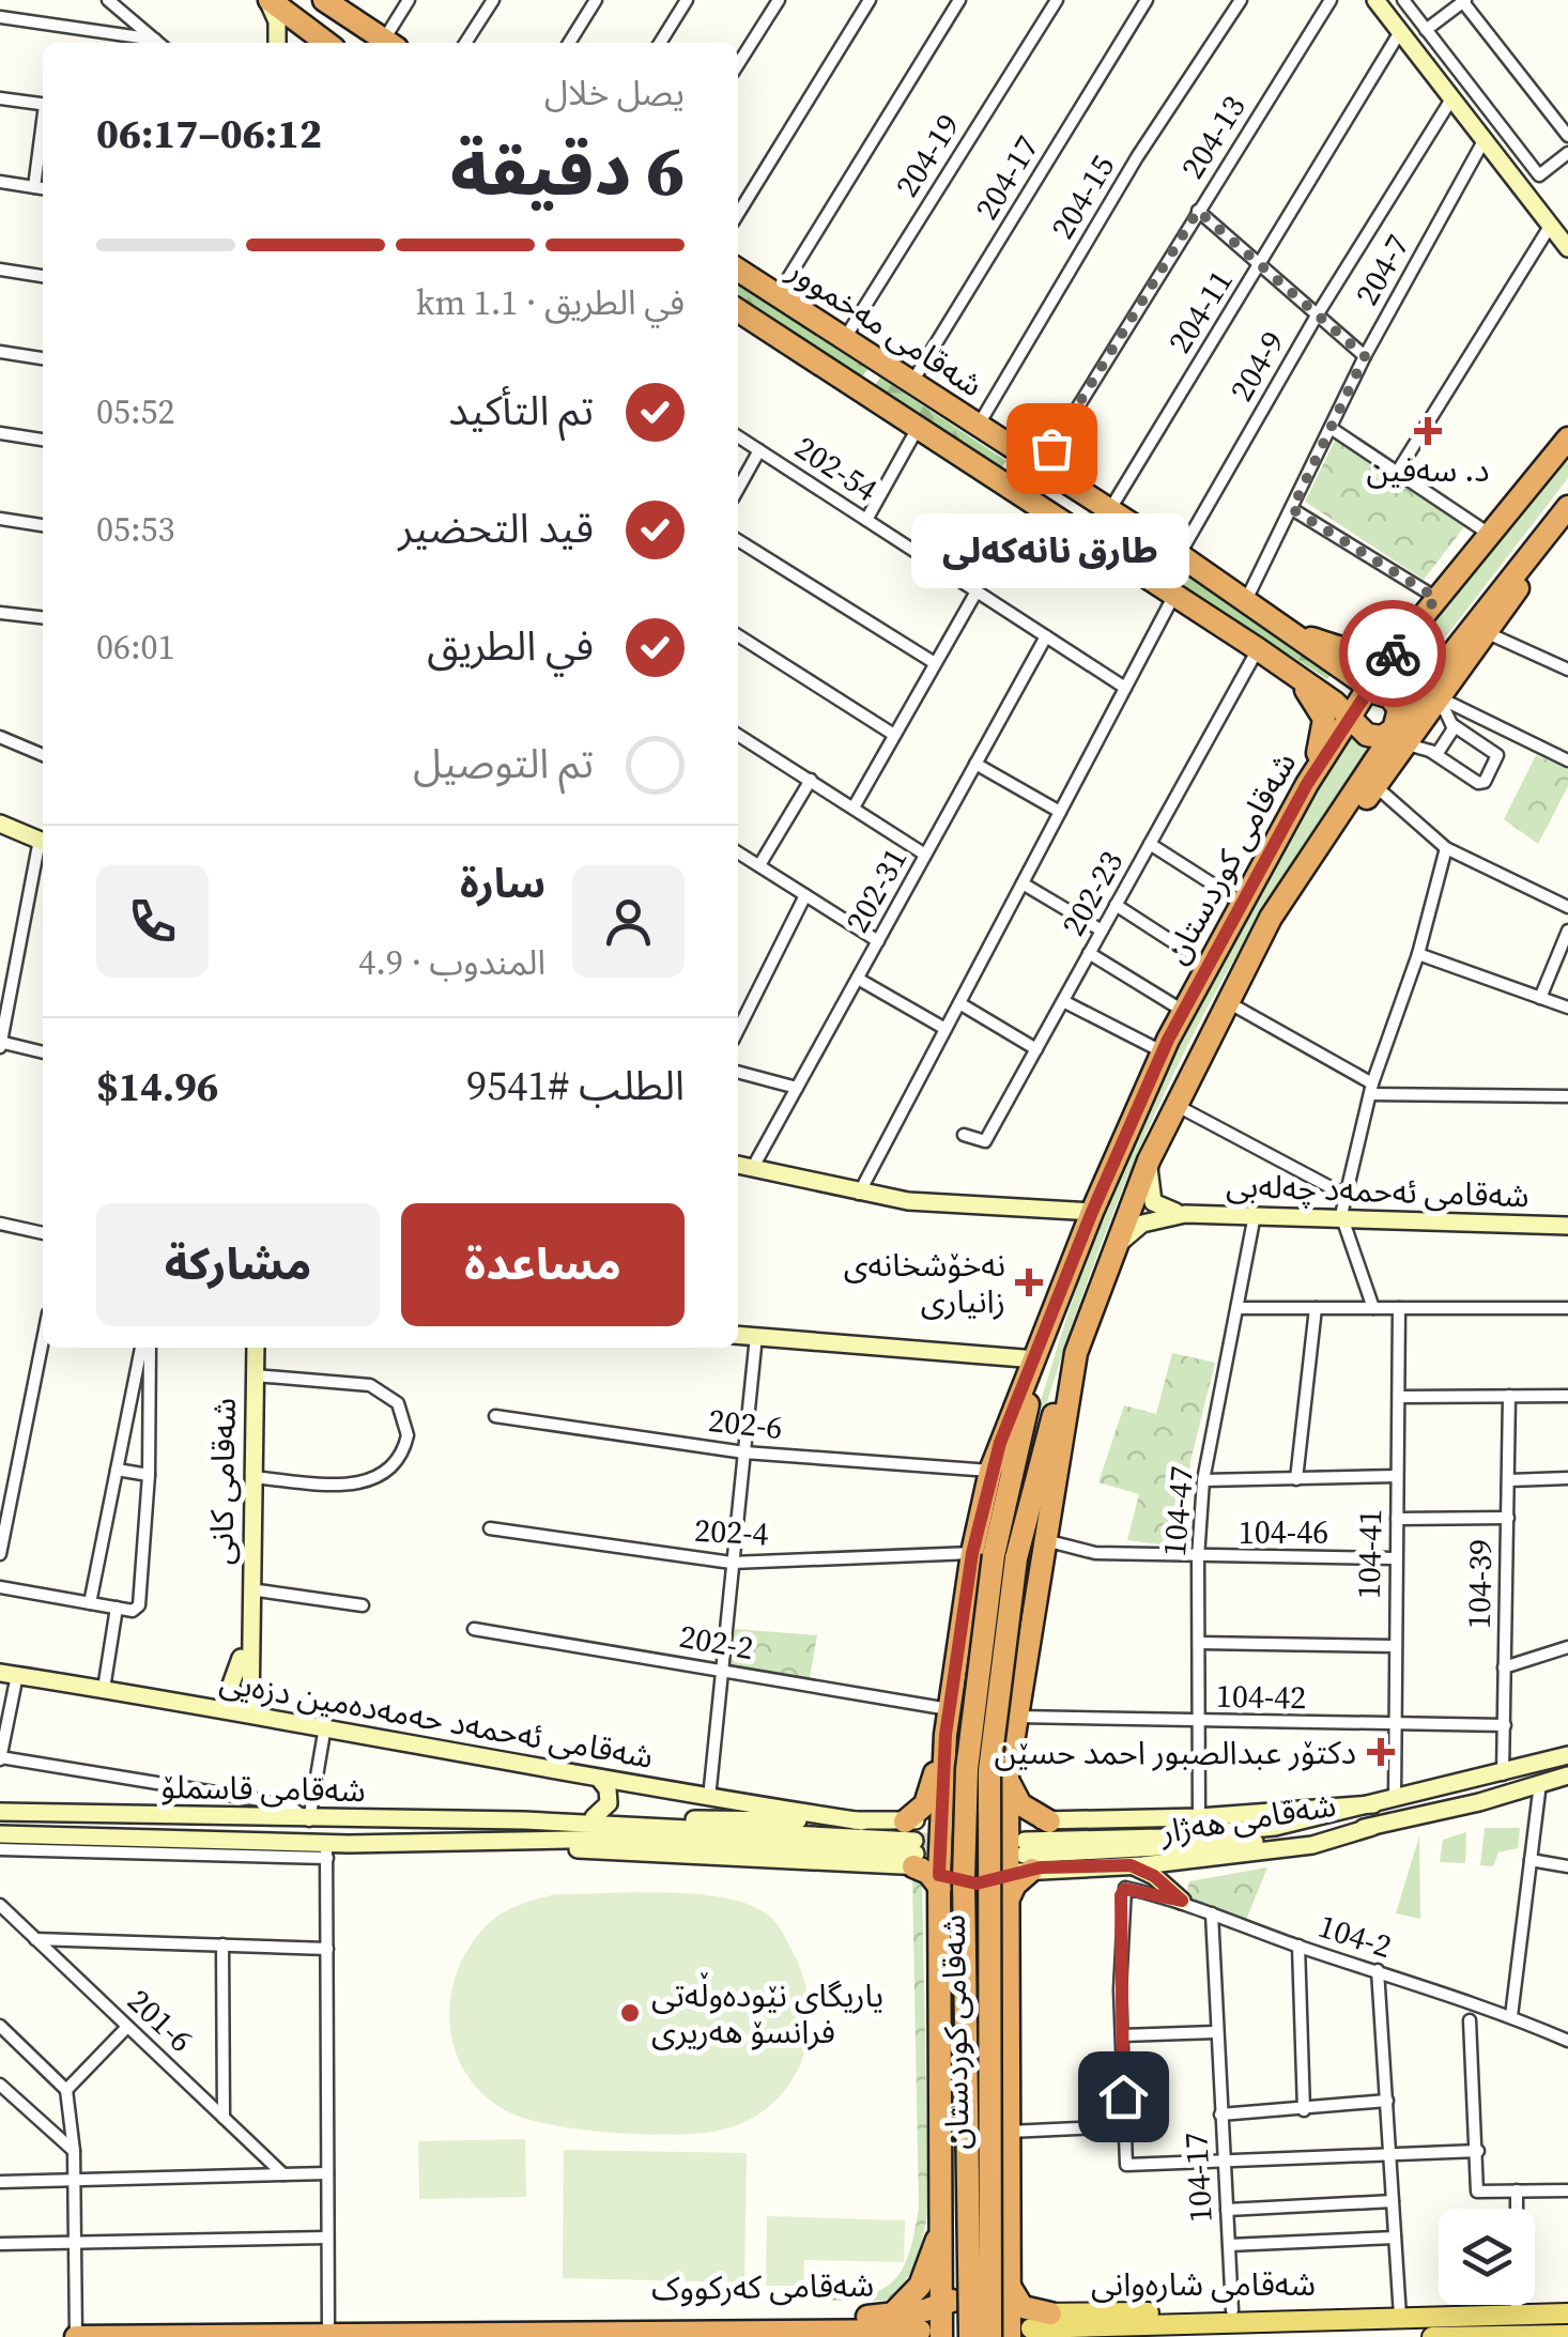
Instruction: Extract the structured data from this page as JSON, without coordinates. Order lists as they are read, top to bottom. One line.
{"streets":{"highway":["شەقامی مەخموور","شەقامی کوردستان","شەقامی کەرکووک"],"main road":["شەقامی ئەحمەد چەلەبی","شەقامی کانی","شەقامی ئەحمەد حەمەدەمین دزەیی","شەقامی قاسملۆ","شەقامی هەژار","شەقامی شارەوانی"],"street":["204-13","204-19","204-17","204-15","204-7","204-11","204-9","202-54","202-31","202-23","202-6","104-47","202-4","104-46","104-41","104-39","202-2","104-42","104-2","201-6","104-17"]},"crossings":[["204-13","شەقامی مەخموور"],["204-19","شەقامی مەخموور"],["204-17","شەقامی مەخموور"],["204-15","شەقامی مەخموور"],["204-7","شەقامی مەخموور"],["204-11","شەقامی مەخموور"],["شەقامی مەخموور","204-9"],["شەقامی مەخموور","شەقامی کوردستان"],["شەقامی مەخموور","202-23"],["202-54","202-31"],["شەقامی کوردستان","شەقامی ئەحمەد چەلەبی"],["شەقامی کوردستان","202-6"],["شەقامی کوردستان","202-4"],["شەقامی کوردستان","104-46"],["شەقامی کوردستان","202-2"],["شەقامی کوردستان","104-42"],["شەقامی کوردستان","شەقامی قاسملۆ"],["شەقامی کوردستان","شەقامی هەژار"],["شەقامی کوردستان","شەقامی شارەوانی"],["شەقامی کوردستان","شەقامی کەرکووک"],["شەقامی ئەحمەد چەلەبی","104-47"],["شەقامی کانی","شەقامی ئەحمەد حەمەدەمین دزەیی"],["104-47","104-46"],["104-47","104-42"],["104-47","شەقامی هەژار"],["104-46","104-41"],["104-41","104-42"],["104-41","شەقامی هەژار"],["104-39","104-42"],["104-39","شەقامی هەژار"],["شەقامی ئەحمەد حەمەدەمین دزەیی","شەقامی قاسملۆ"],["شەقامی قاسملۆ","شەقامی هەژار"],["104-2","104-17"],["104-17","شەقامی شارەوانی"]],"places":{"health":["د. سەفین","نەخۆشخانەی زانیاری","دکتۆر عبدالصبور احمد حسێن"],"other":["طارق نانەکەلی","یاریگای نێودەوڵەتی فرانسۆ هەریری"]},"page":{"heading":["6 دقيقة","يصل خلال","06:12–06:17"],"panel":["سارة","المندوب · 4.9","الطلب #9541","$14.96"],"bar":"في الطريق · 1.1 km","list":[["تم التأكيد","05:52"],["قيد التحضير","05:53"],["في الطريق","06:01"],"تم التوصيل"],"bubble":"طارق نانەکەلی","buttons":["مساعدة","مشاركة"]}}
